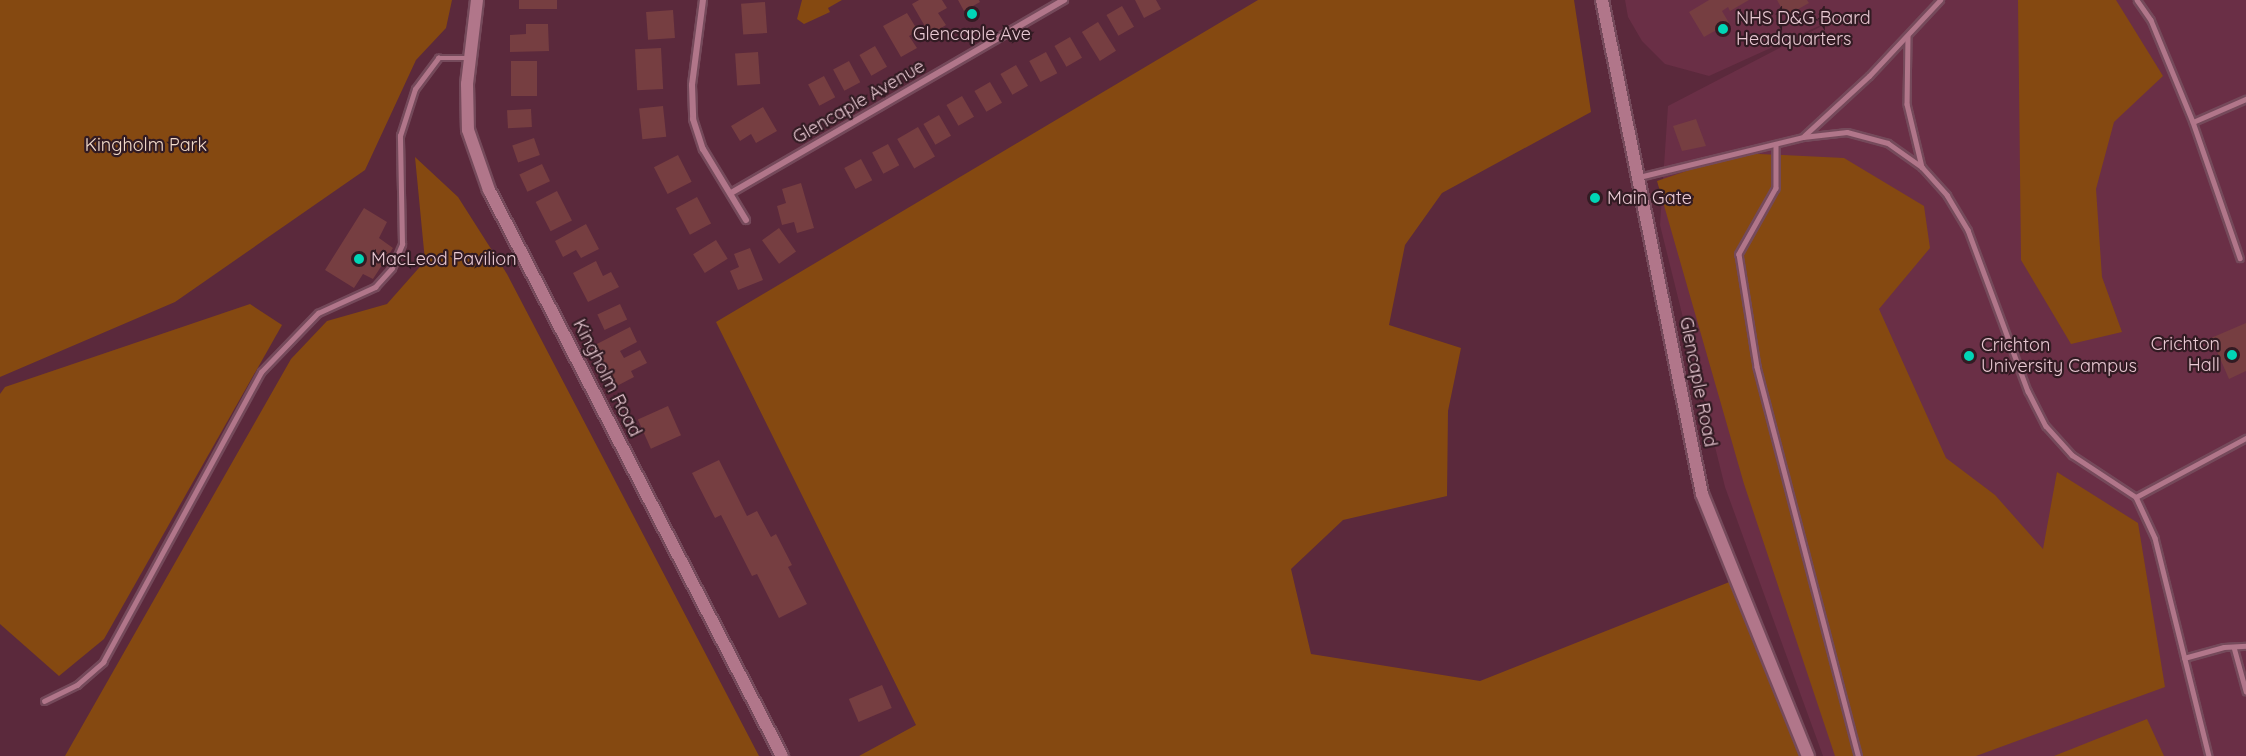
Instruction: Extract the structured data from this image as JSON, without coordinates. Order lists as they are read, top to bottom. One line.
{"streets":{"main road":["Kingholm Road","Glencaple Road"],"street":["Glencaple Avenue"]},"parks":["Kingholm Park"],"places":["Glencaple Ave","NHS D&G Board Headquarters","Main Gate","MacLeod Pavilion","Crichton Hall","Crichton University Campus"]}
